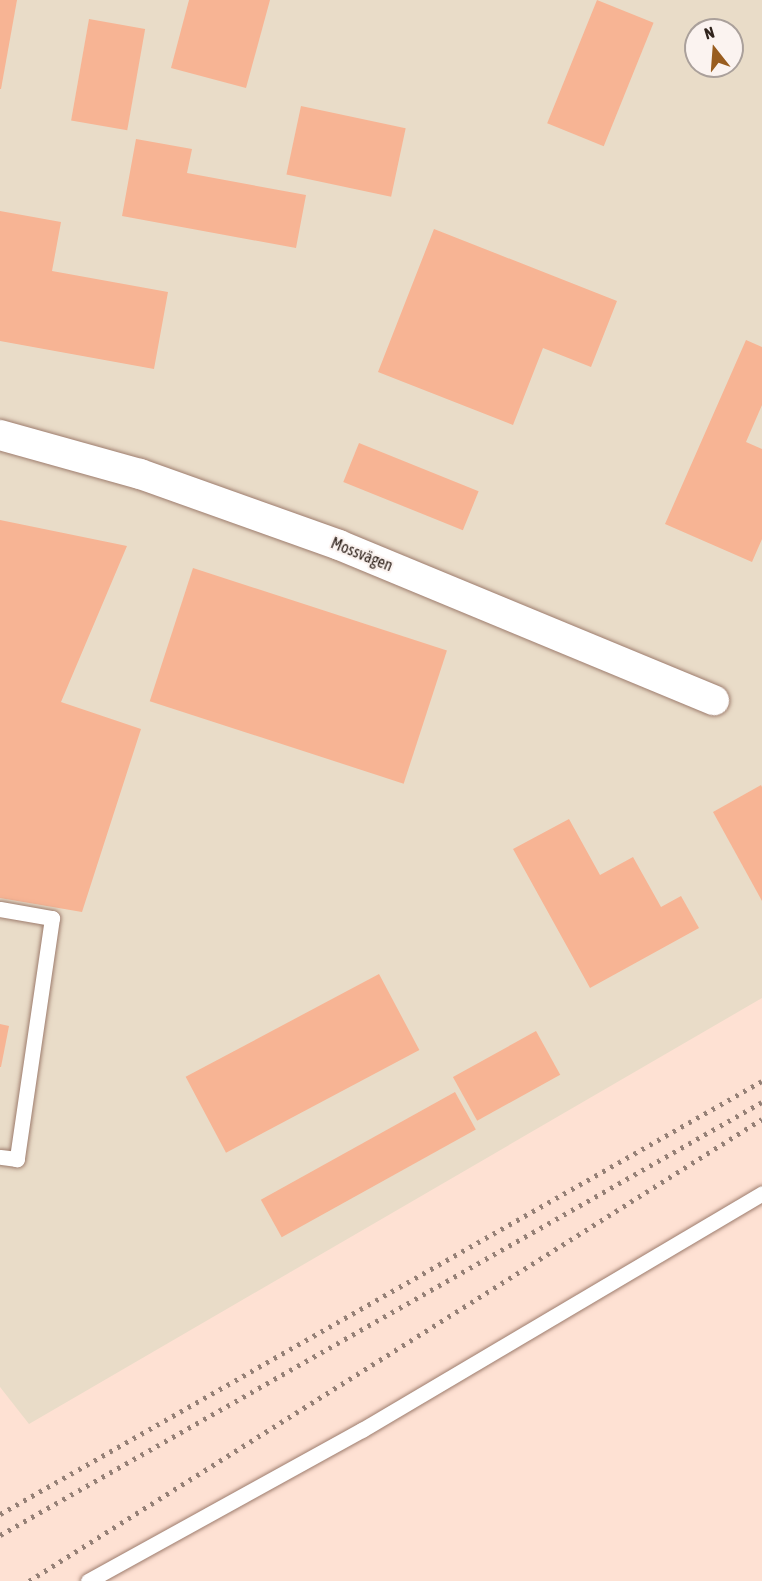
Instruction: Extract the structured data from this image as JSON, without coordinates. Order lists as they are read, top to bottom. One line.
{"streets":{"street":["Mossvägen"]},"north":"top"}
